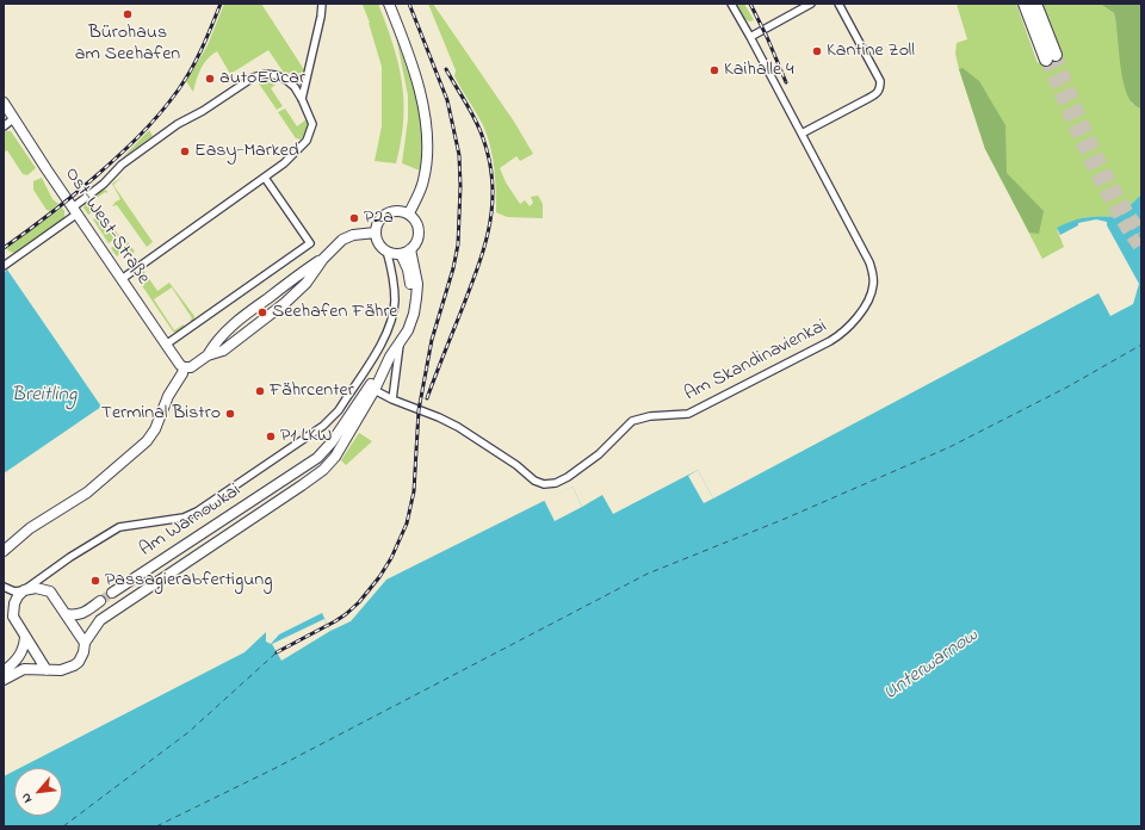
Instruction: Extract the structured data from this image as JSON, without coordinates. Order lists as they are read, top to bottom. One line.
{"streets":{"street":["Ost-West-Straße","Am Skandinavienkai","Am Warnowkai"]},"crossings":[["Am Skandinavienkai","Am Warnowkai"]],"water":["Breitling","Unterwarnow"],"places":["Bürohaus am Seehafen","Kantine Zoll","Kaihalle 4","autoEUcar","Easy-Marked","P2a","Seehafen Fähre","Fährcenter","Terminal Bistro","P1 LKW","Passagierabfertigung"],"north":"bottom left"}
